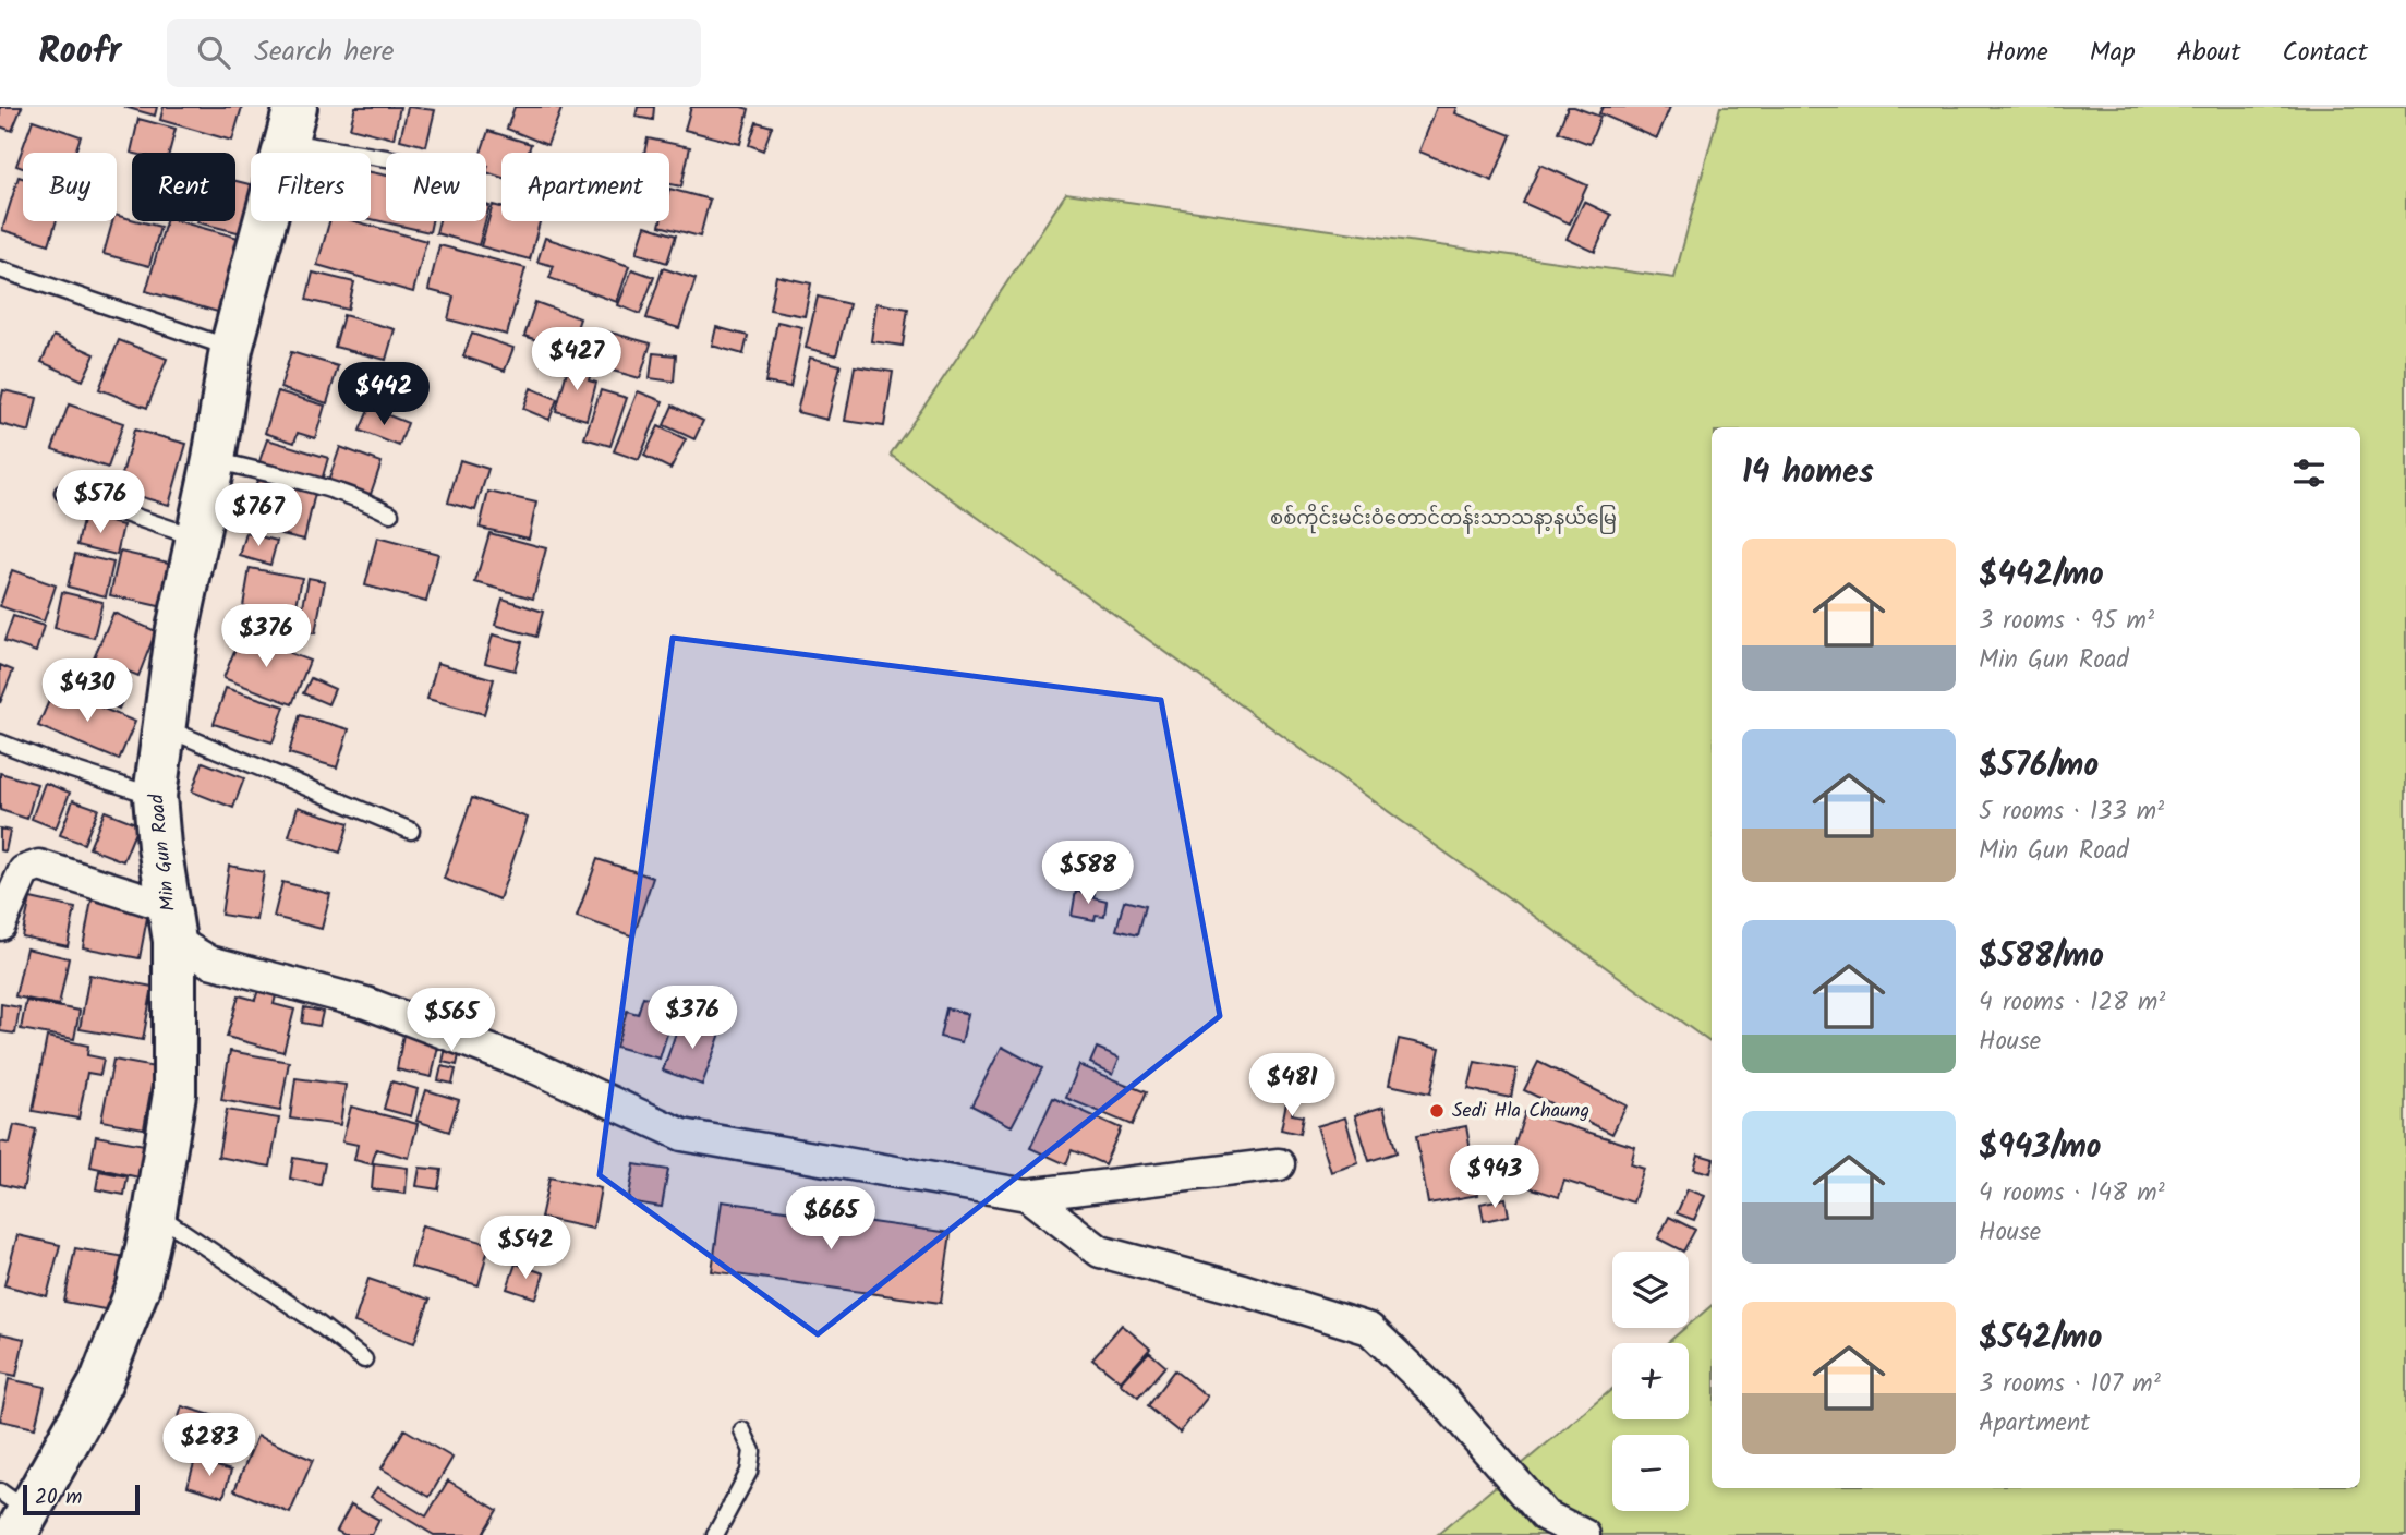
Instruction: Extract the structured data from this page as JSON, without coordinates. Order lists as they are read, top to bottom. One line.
{"streets":{"street":["Min Gun Road"]},"parks":["စစ်ကိုင်းမင်းဝံတောင်တန်းသာသနာ့နယ်မြေ"],"places":["Sedi Hla Chaung"],"scale_bar":"20 m","page":{"header":"Roofr","search":"Search here","nav":["Home","Map","About","Contact"],"chip":["Buy","Rent","Filters","New","Apartment"],"price":["$427","$442","$576","$767","$376","$430","$588","$376","$565","$481","$943","$665","$542","$283"],"heading":"14 homes","list":[{"name":"$442/mo","note":"3 rooms · 95 m² · Min Gun Road"},{"name":"$576/mo","note":"5 rooms · 133 m² · Min Gun Road"},{"name":"$588/mo","note":"4 rooms · 128 m² · House"},{"name":"$943/mo","note":"4 rooms · 148 m² · House"},{"name":"$542/mo","note":"3 rooms · 107 m² · Apartment"}],"map_buttons":["+","−"],"scale":"20 m"}}
